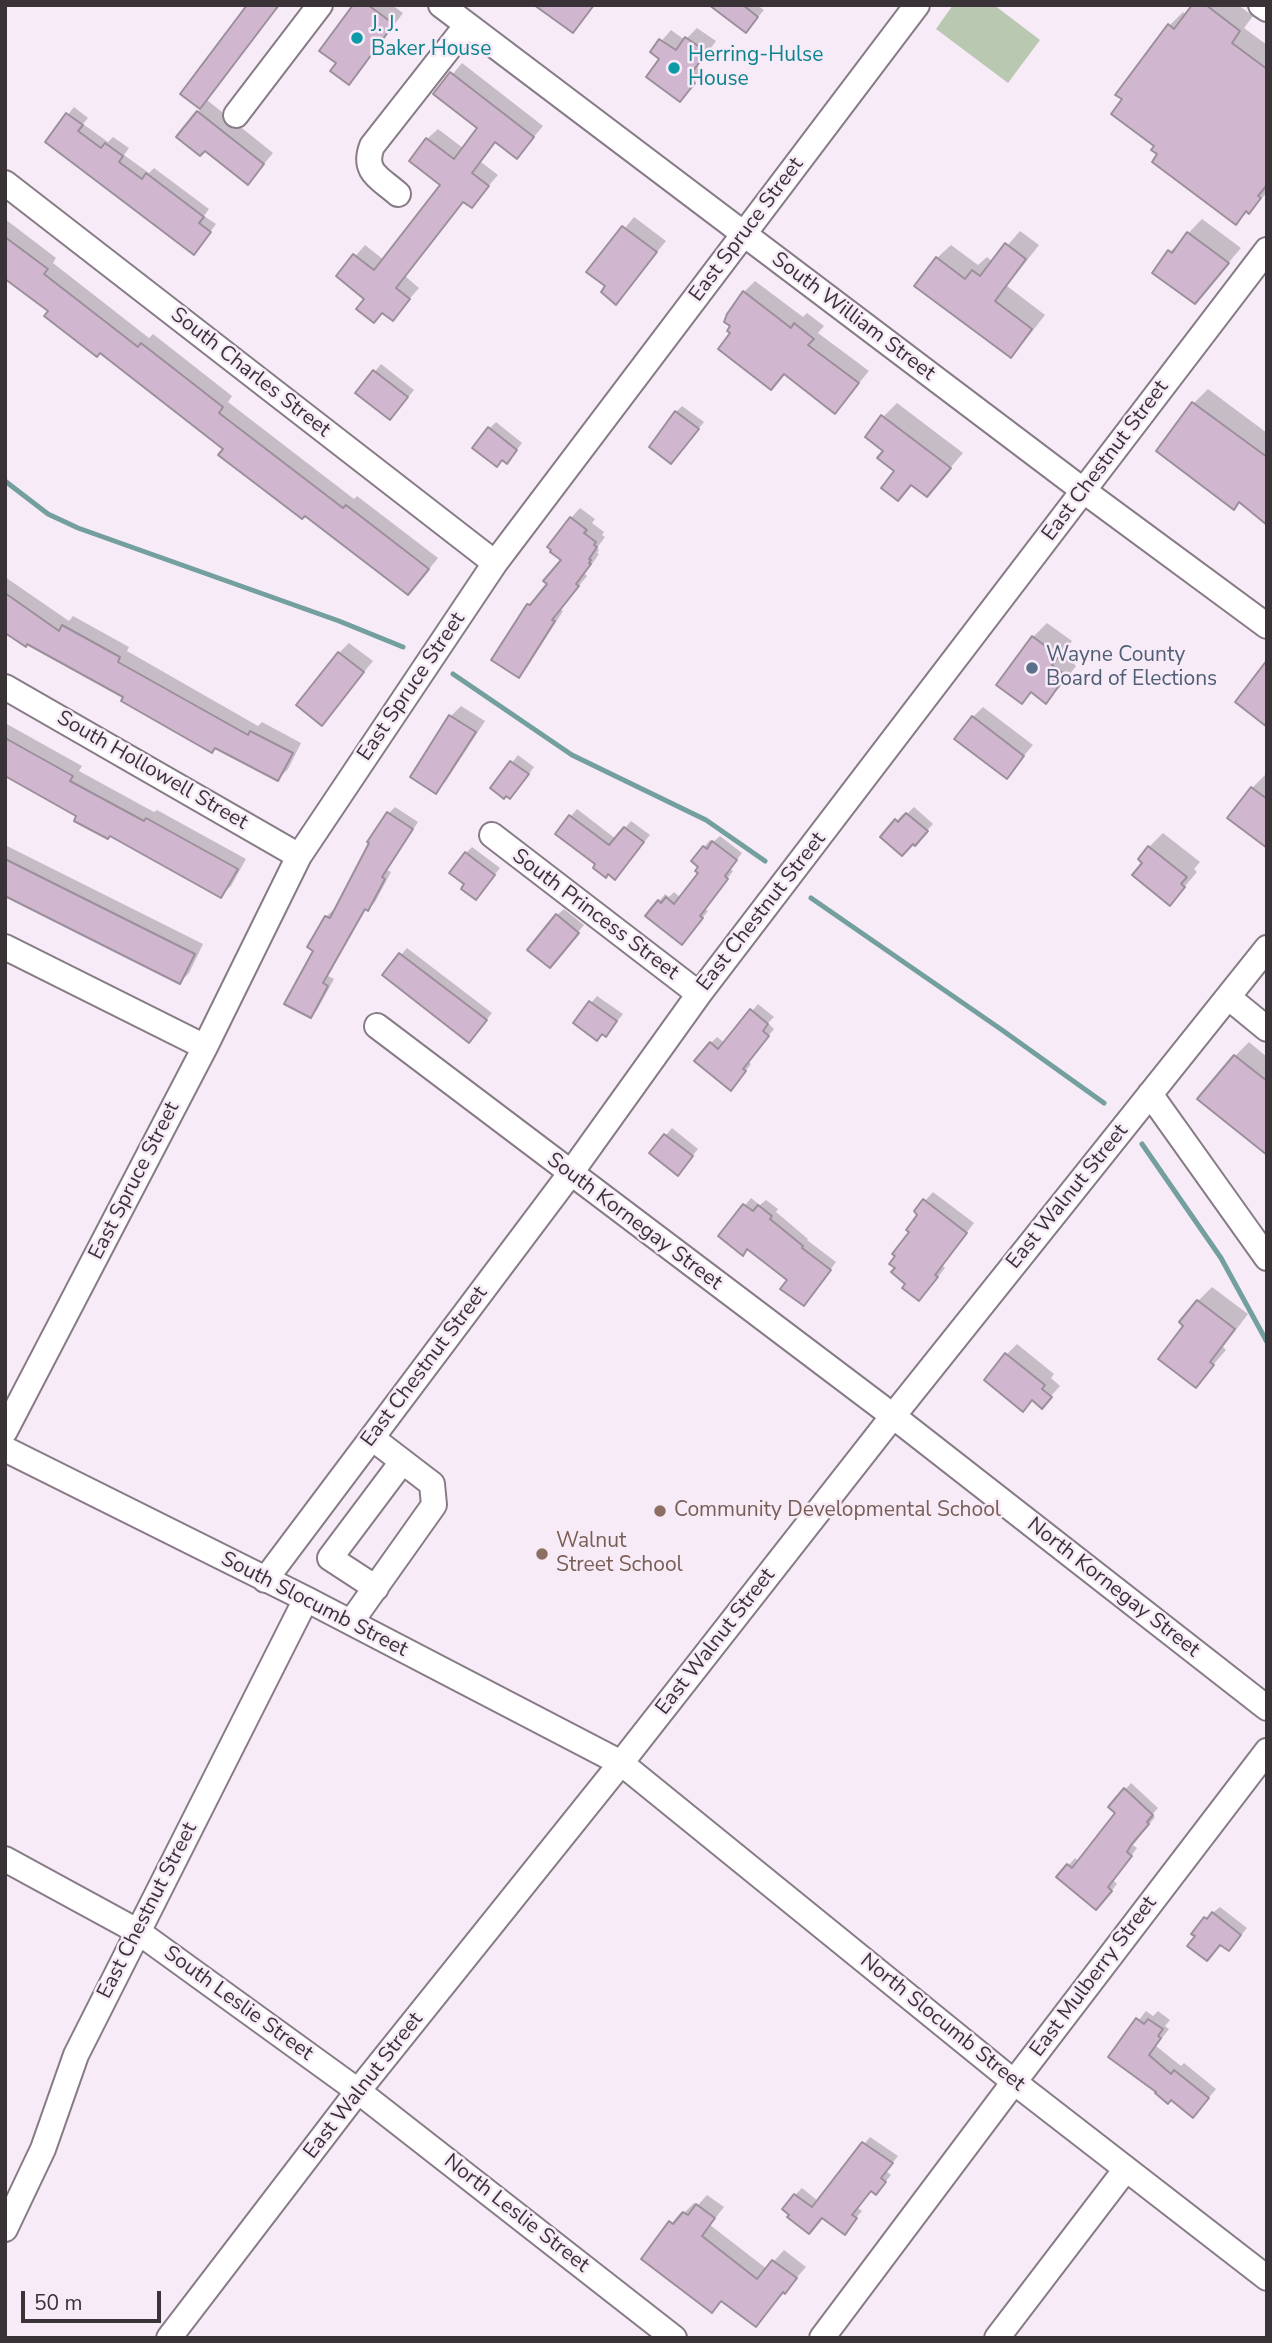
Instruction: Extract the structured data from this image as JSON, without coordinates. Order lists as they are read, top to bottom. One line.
{"streets":{"street":["East Spruce Street","South William Street","South Charles Street","East Chestnut Street","South Hollowell Street","South Princess Street","East Walnut Street","South Kornegay Street","North Kornegay Street","South Slocumb Street","East Mulberry Street","South Leslie Street","North Slocumb Street","North Leslie Street"]},"crossings":[["East Spruce Street","South William Street"],["East Spruce Street","South Charles Street"],["East Spruce Street","South Hollowell Street"],["South William Street","East Chestnut Street"],["East Chestnut Street","South Princess Street"],["East Chestnut Street","South Kornegay Street"],["East Chestnut Street","South Slocumb Street"],["East Chestnut Street","South Leslie Street"],["East Walnut Street","South Kornegay Street"],["East Walnut Street","North Kornegay Street"],["East Walnut Street","South Slocumb Street"],["East Walnut Street","South Leslie Street"],["East Walnut Street","North Slocumb Street"],["East Walnut Street","North Leslie Street"],["South Kornegay Street","North Kornegay Street"],["South Slocumb Street","North Slocumb Street"],["East Mulberry Street","North Slocumb Street"],["South Leslie Street","North Leslie Street"]],"places":["J. J. Baker House","Herring-Hulse House","Wayne County Board of Elections","Community Developmental School","Walnut Street School"],"scale_bar":"50 m"}
